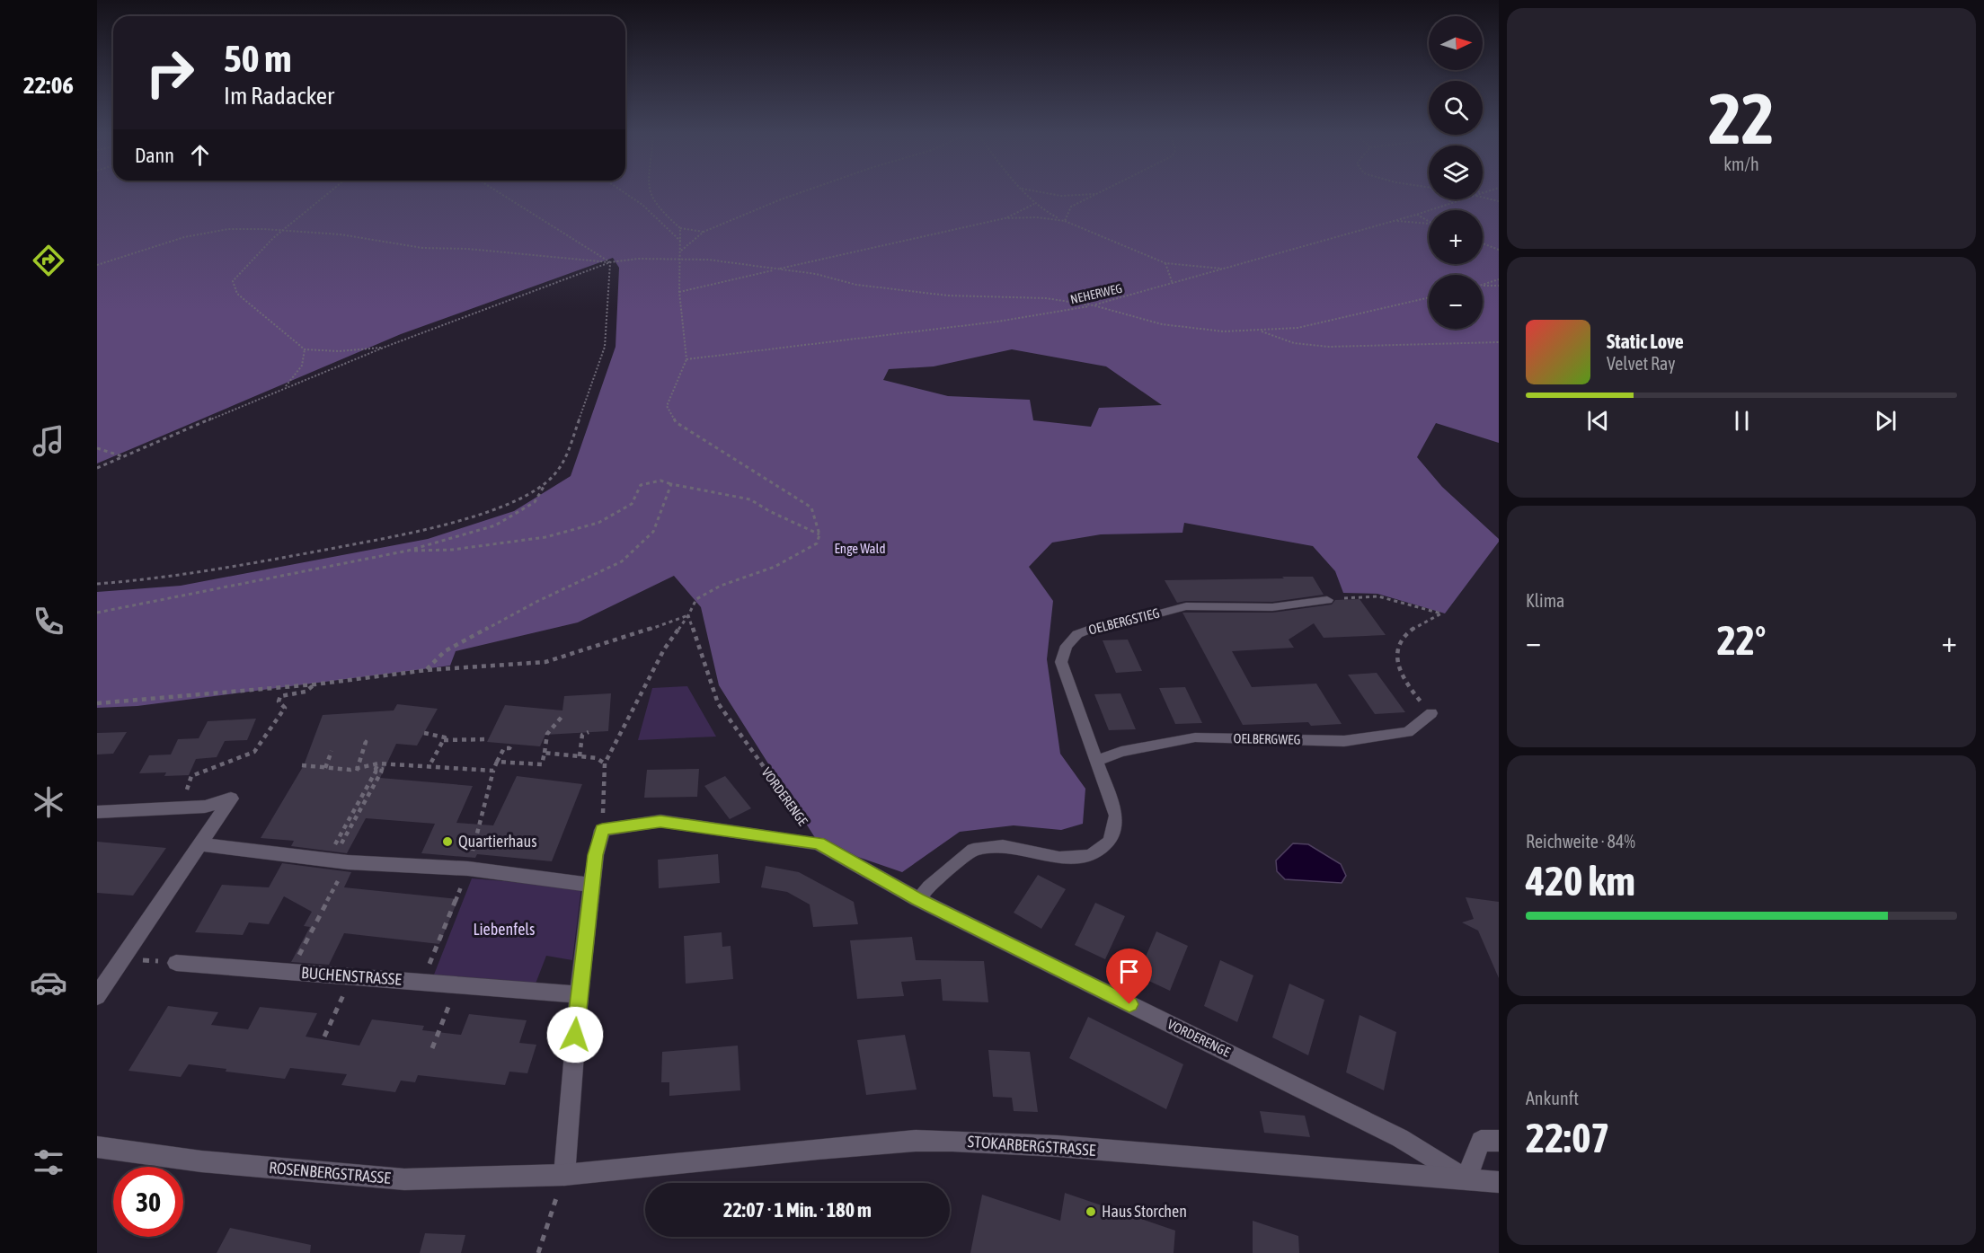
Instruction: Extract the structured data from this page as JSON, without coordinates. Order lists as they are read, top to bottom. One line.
{"streets":{"street":["VORDERENGE","BUCHENSTRASSE","STOKARBERGSTRASSE","ROSENBERGSTRASSE"],"lane":["OELBERGSTIEG","OELBERGWEG"],"path":["NEHERWEG"]},"crossings":[["OELBERGSTIEG","OELBERGWEG"],["OELBERGSTIEG","VORDERENGE"],["VORDERENGE","STOKARBERGSTRASSE"],["STOKARBERGSTRASSE","ROSENBERGSTRASSE"]],"parks":["Enge Wald","Liebenfels"],"places":["Quartierhaus","Haus Storchen"],"north":"right","page":{"tabs":"22:06","tile":[["22","km/h"],"Klima",["Reichweite · 84%","420 km"],["Ankunft","22:07"]],"map_buttons":["+","−"],"turn":["50 m","Im Radacker"],"then":"Dann","song":["Static Love","Velvet Ray"],"heat":["−","22°","+"],"limit":"30","trip":"22:07 · 1 Min. · 180 m"}}
